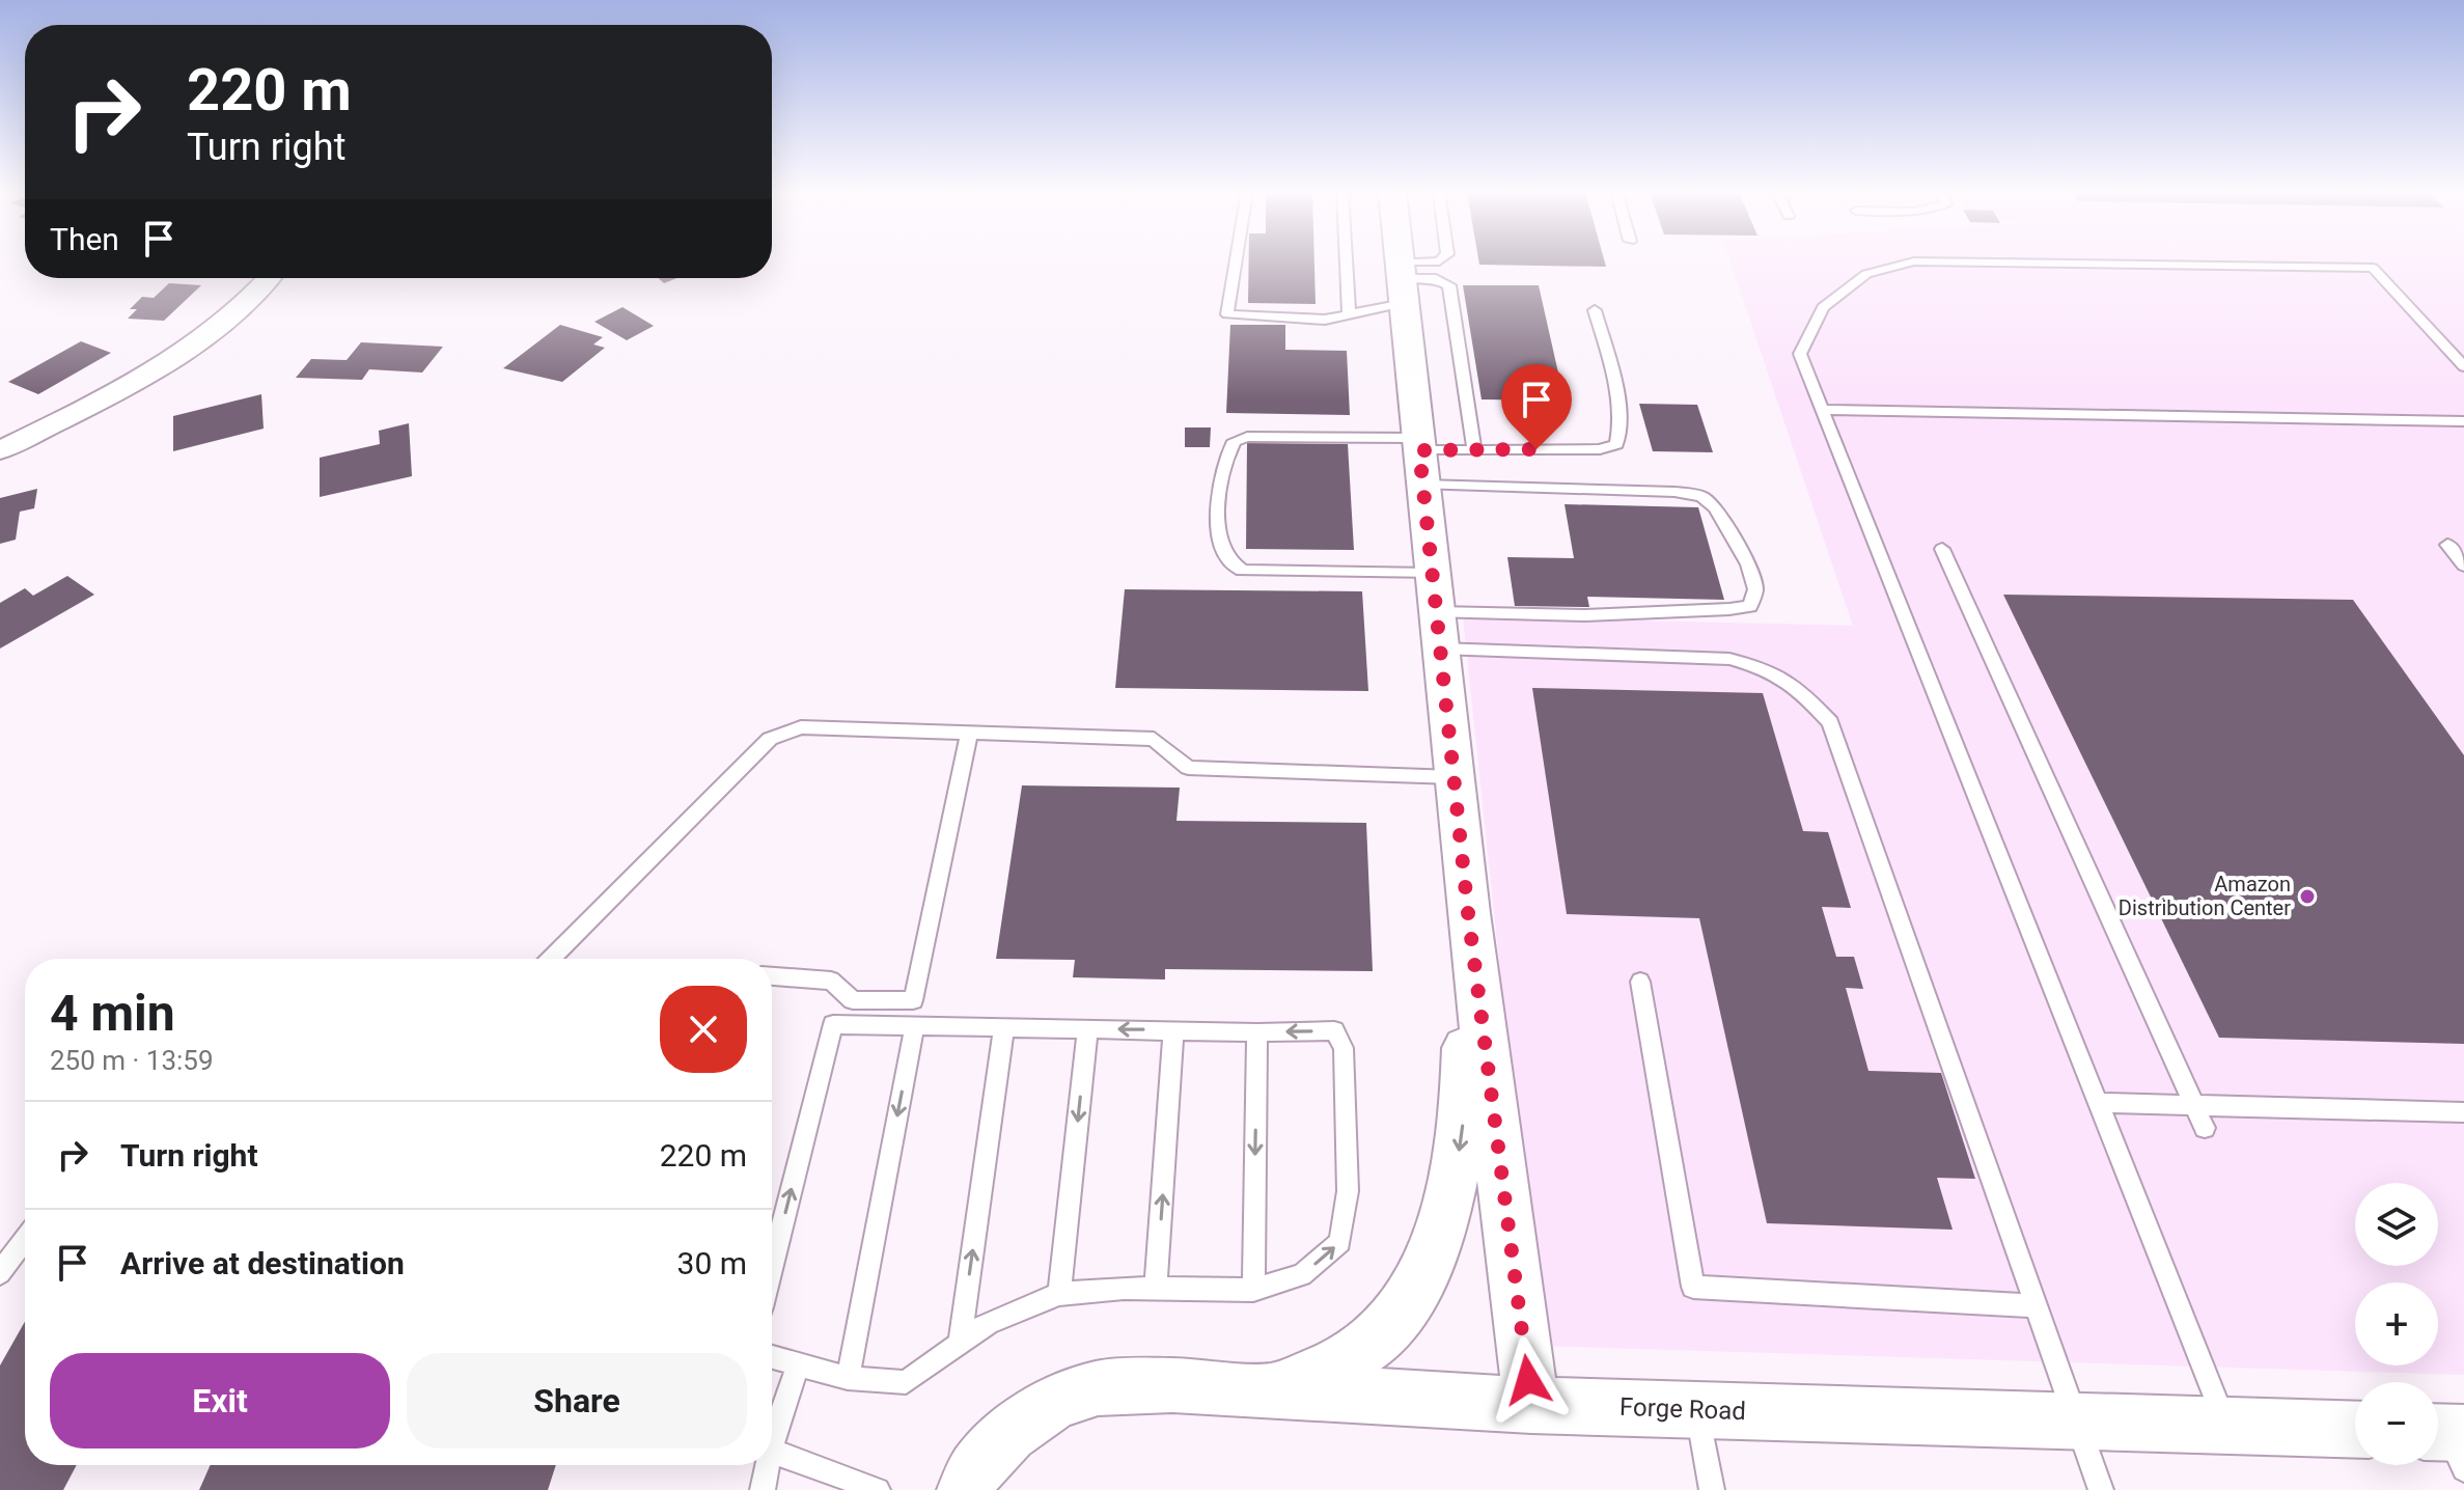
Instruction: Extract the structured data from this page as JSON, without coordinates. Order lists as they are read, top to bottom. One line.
{"streets":{"street":["Forge Road"]},"places":["Amazon Distribution Center"],"page":{"turn":["220 m","Turn right"],"then":"Then","heading":["4 min","250 m · 13:59"],"list":[{"name":"Turn right","value":"220 m"},{"name":"Arrive at destination","value":"30 m"}],"map_buttons":["+","−"],"buttons":["Exit","Share"]}}
